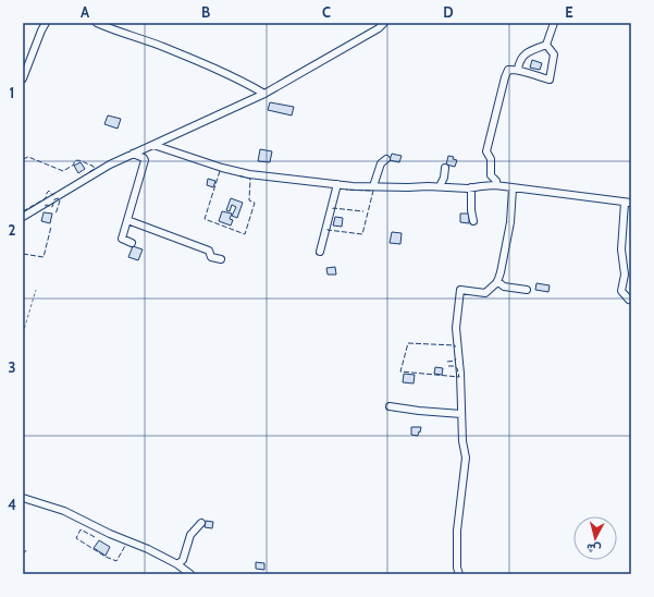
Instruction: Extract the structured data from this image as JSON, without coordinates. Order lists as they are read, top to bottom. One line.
{"north":"bottom","grid":{"columns":["A","B","C","D","E"],"rows":["1","2","3","4"]}}
